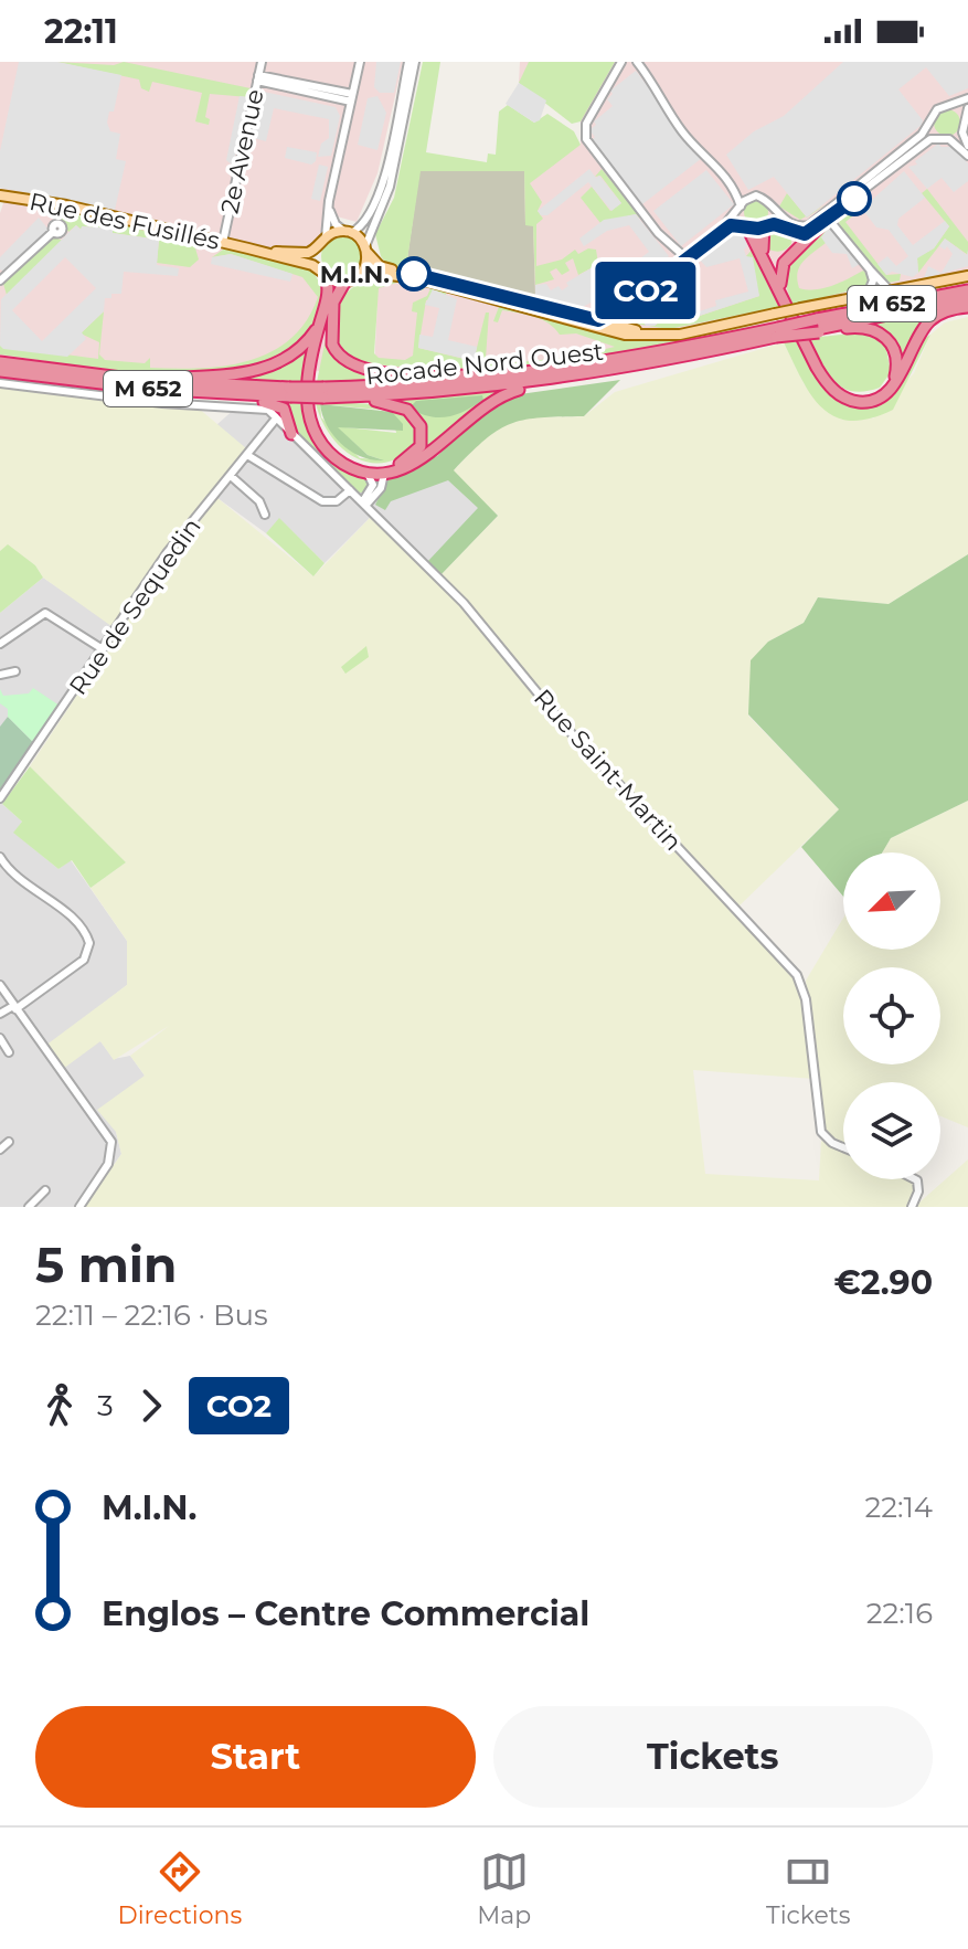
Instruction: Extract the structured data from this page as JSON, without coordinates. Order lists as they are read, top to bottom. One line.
{"streets":{"highway":["M 652","Rocade Nord Ouest"],"main road":["Rue des Fusillés"],"street":["2e Avenue","Rue de Sequedin","Rue Saint-Martin"]},"crossings":[["2e Avenue","Rue des Fusillés"]],"places":["M.I.N."],"lines":["bus line CO2"],"north":"bottom left","page":{"status":"22:11","on_map":"CO2","heading":["5 min","22:11 – 22:16 · Bus","€2.90"],"legs":["3","CO2"],"list":[{"name":"M.I.N.","value":"22:14"},{"name":"Englos – Centre Commercial","value":"22:16"}],"buttons":["Start","Tickets"],"tabs":["Directions","Map","Tickets"]}}
